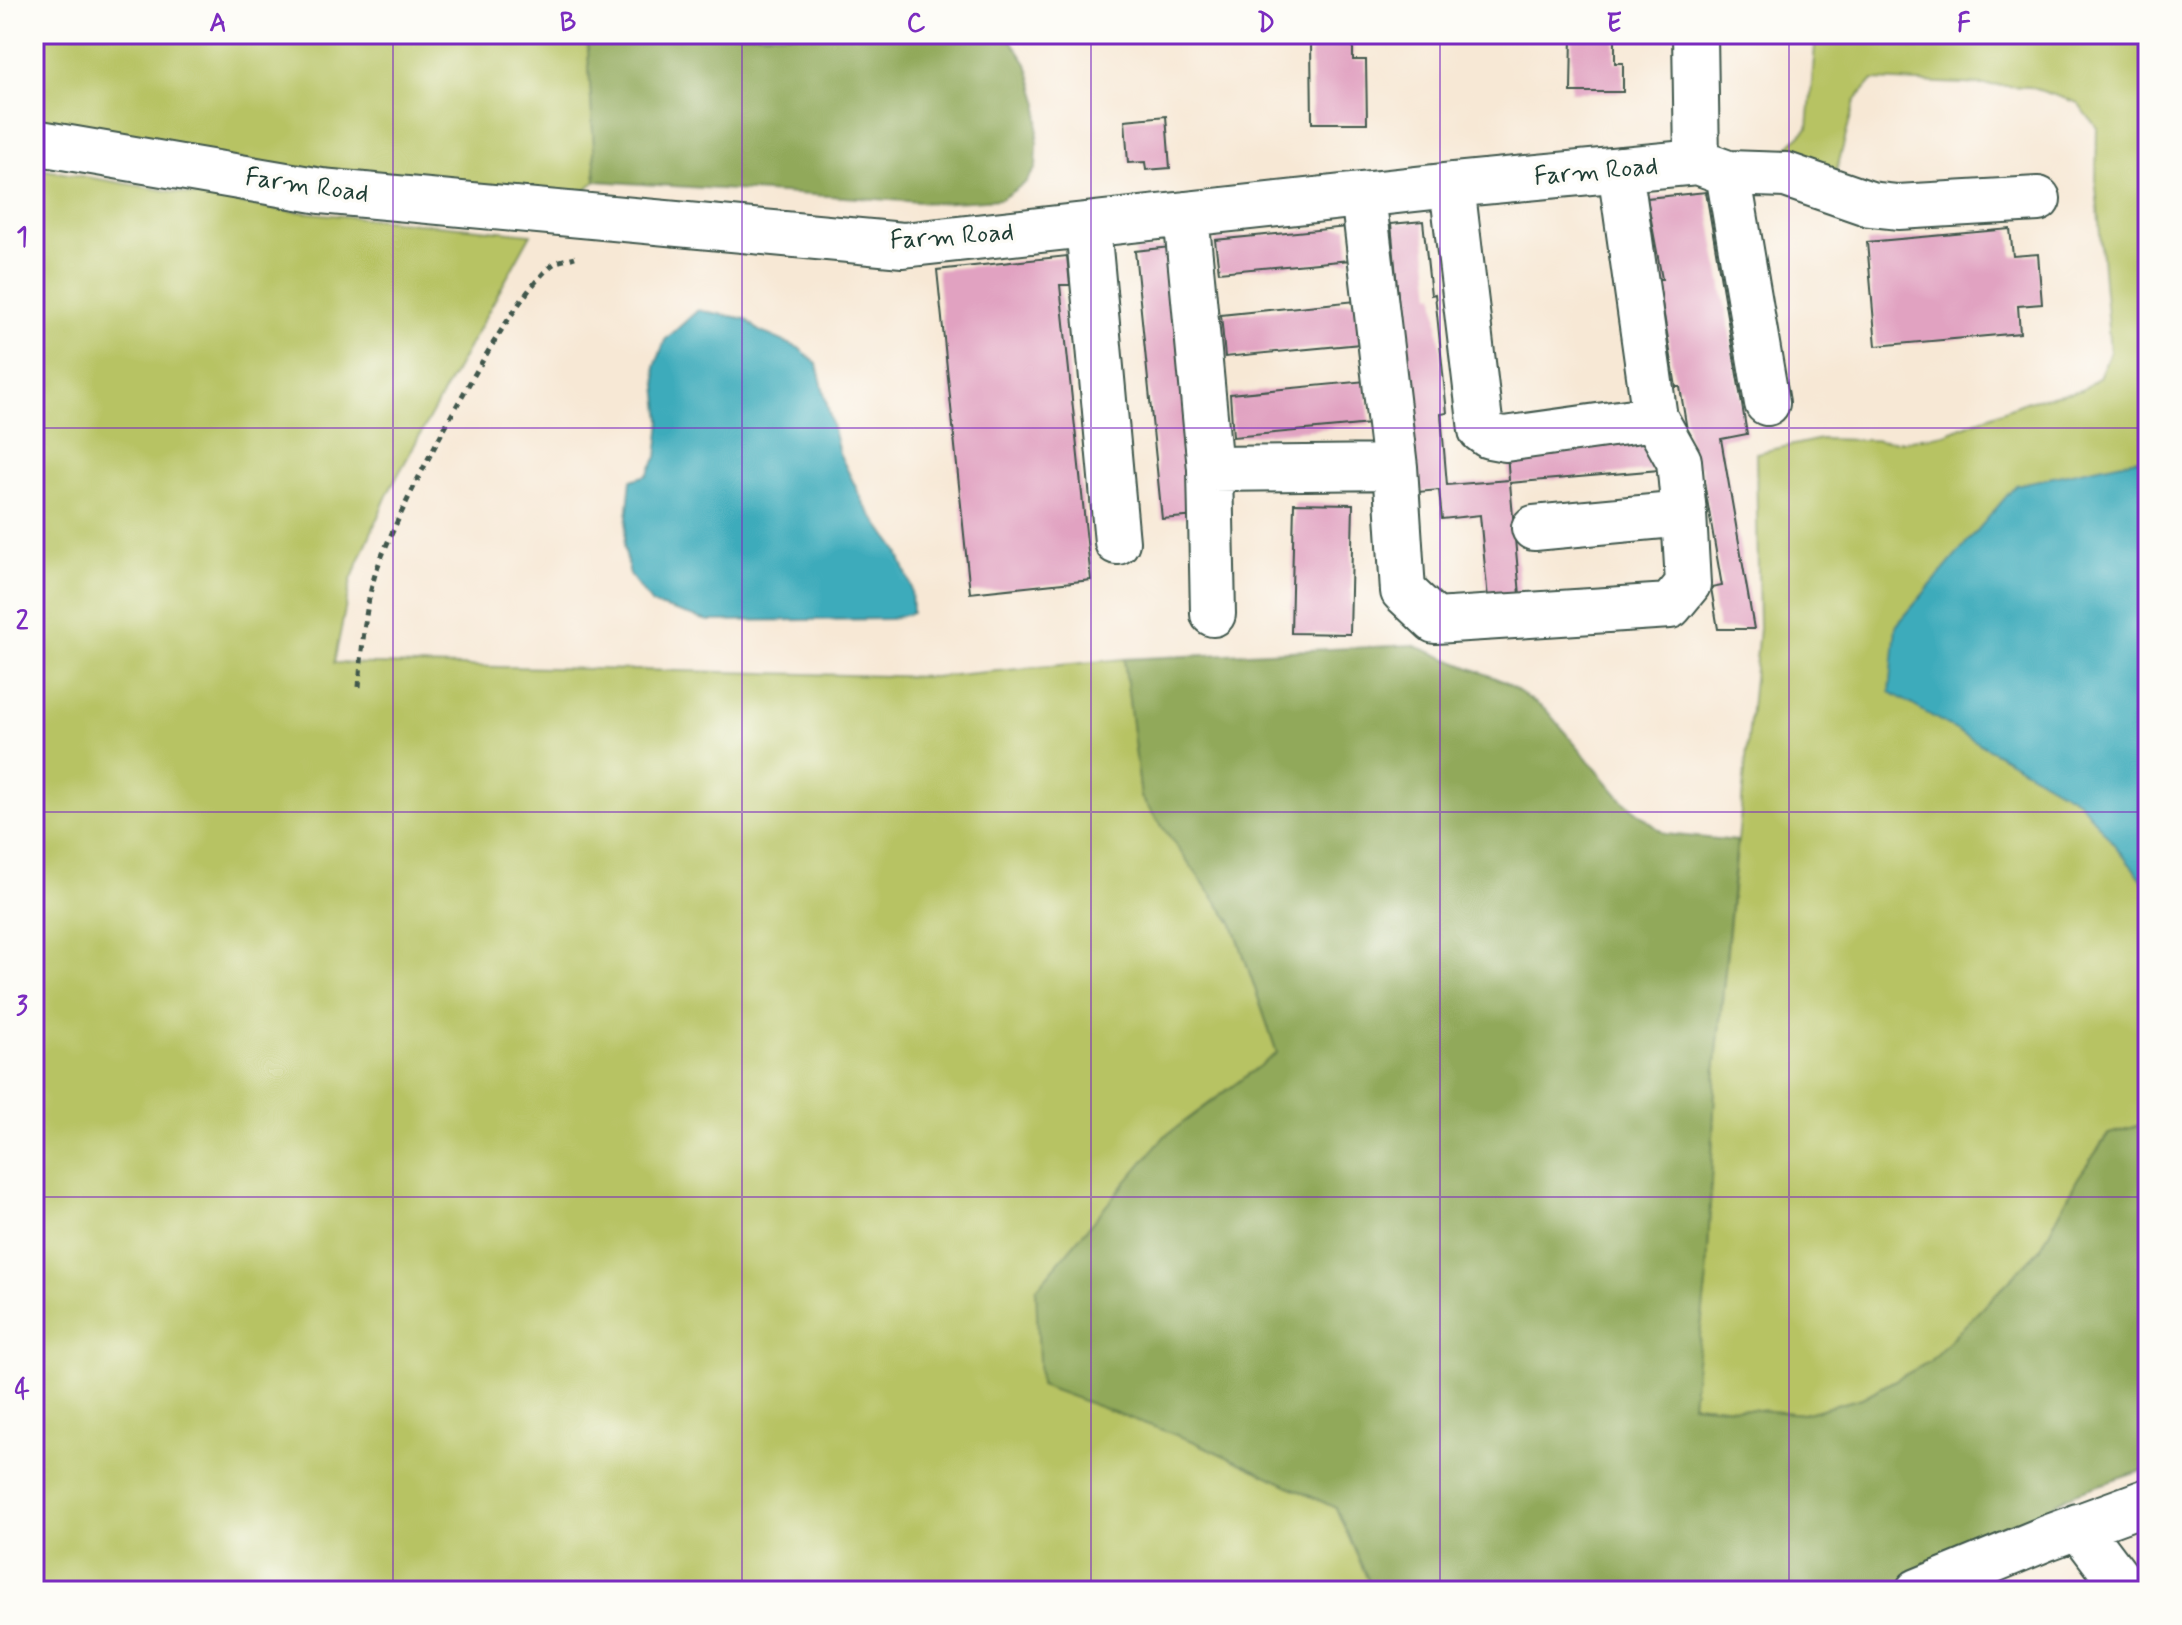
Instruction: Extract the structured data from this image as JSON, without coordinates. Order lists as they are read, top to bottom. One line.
{"streets":{"street":["Farm Road"]},"grid":{"columns":["A","B","C","D","E","F"],"rows":["1","2","3","4"]}}
